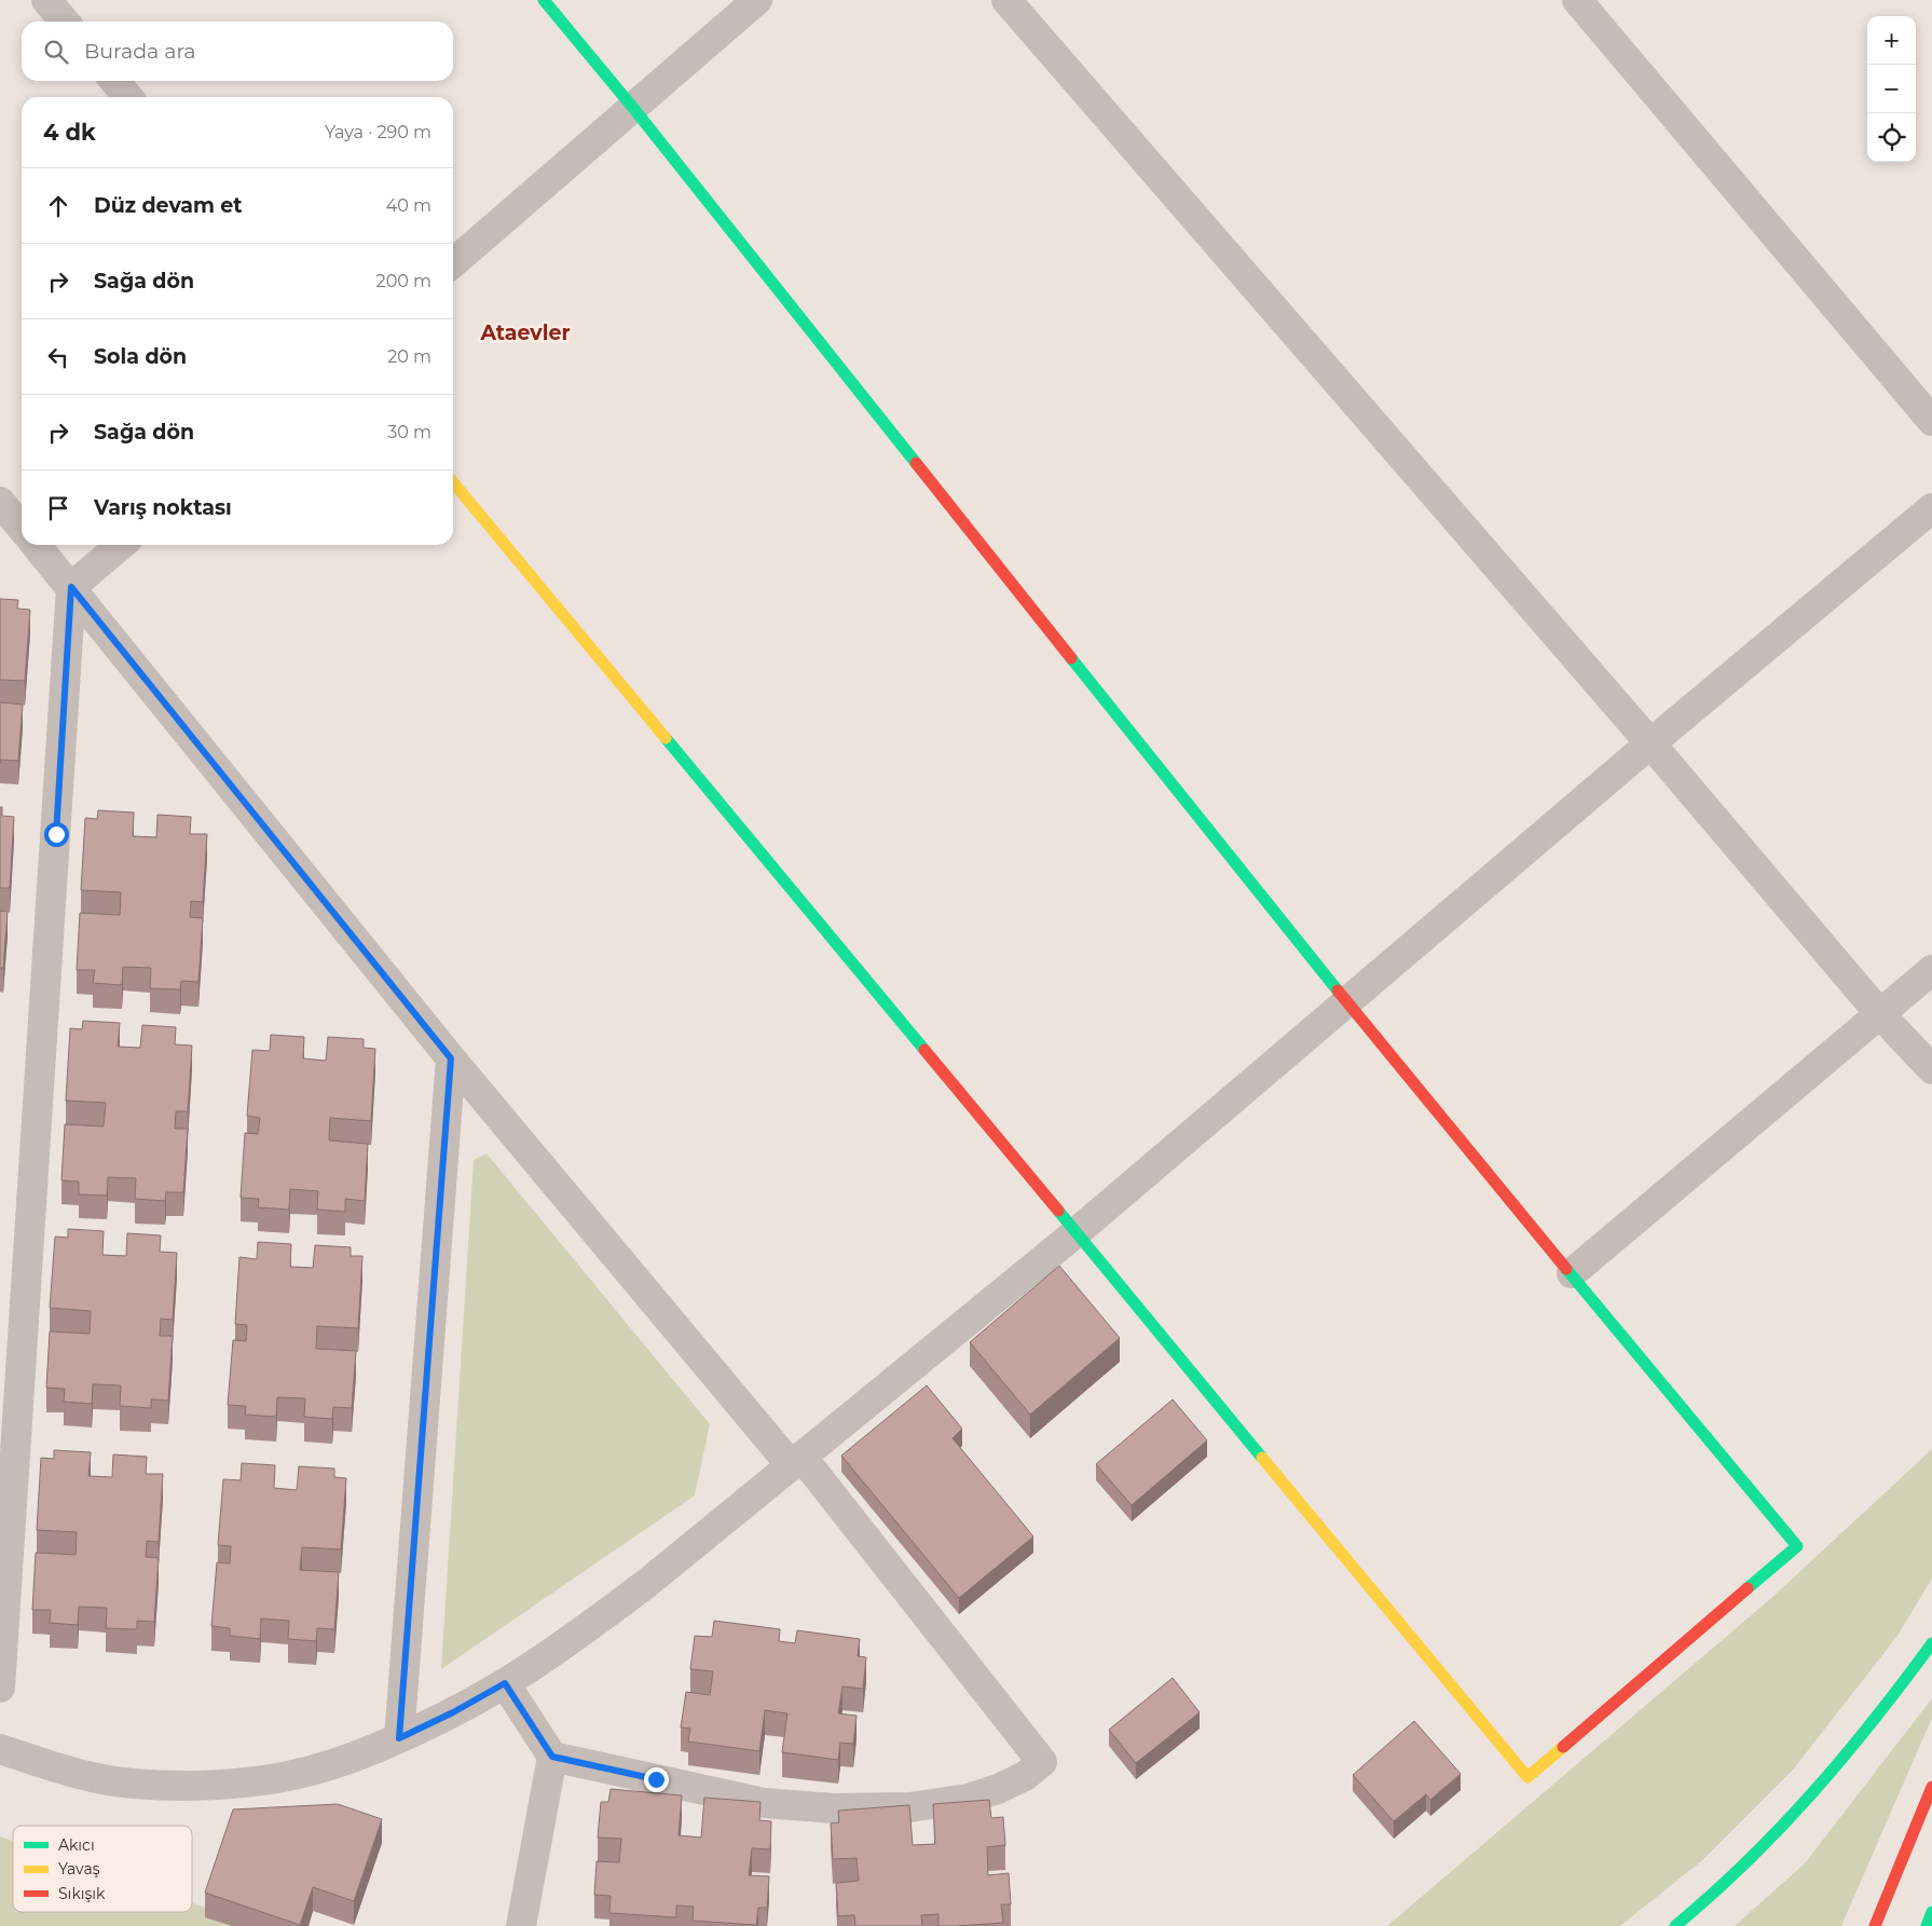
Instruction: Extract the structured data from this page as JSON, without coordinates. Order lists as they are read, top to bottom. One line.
{"districts":["Ataevler"],"legend":["Akıcı","Yavaş","Sıkışık"],"page":{"map_buttons":["+","−"],"search":"Burada ara","heading":["4 dk","Yaya · 290 m"],"list":[["Düz devam et","40 m"],["Sağa dön","200 m"],["Sola dön","20 m"],["Sağa dön","30 m"],"Varış noktası"]}}
